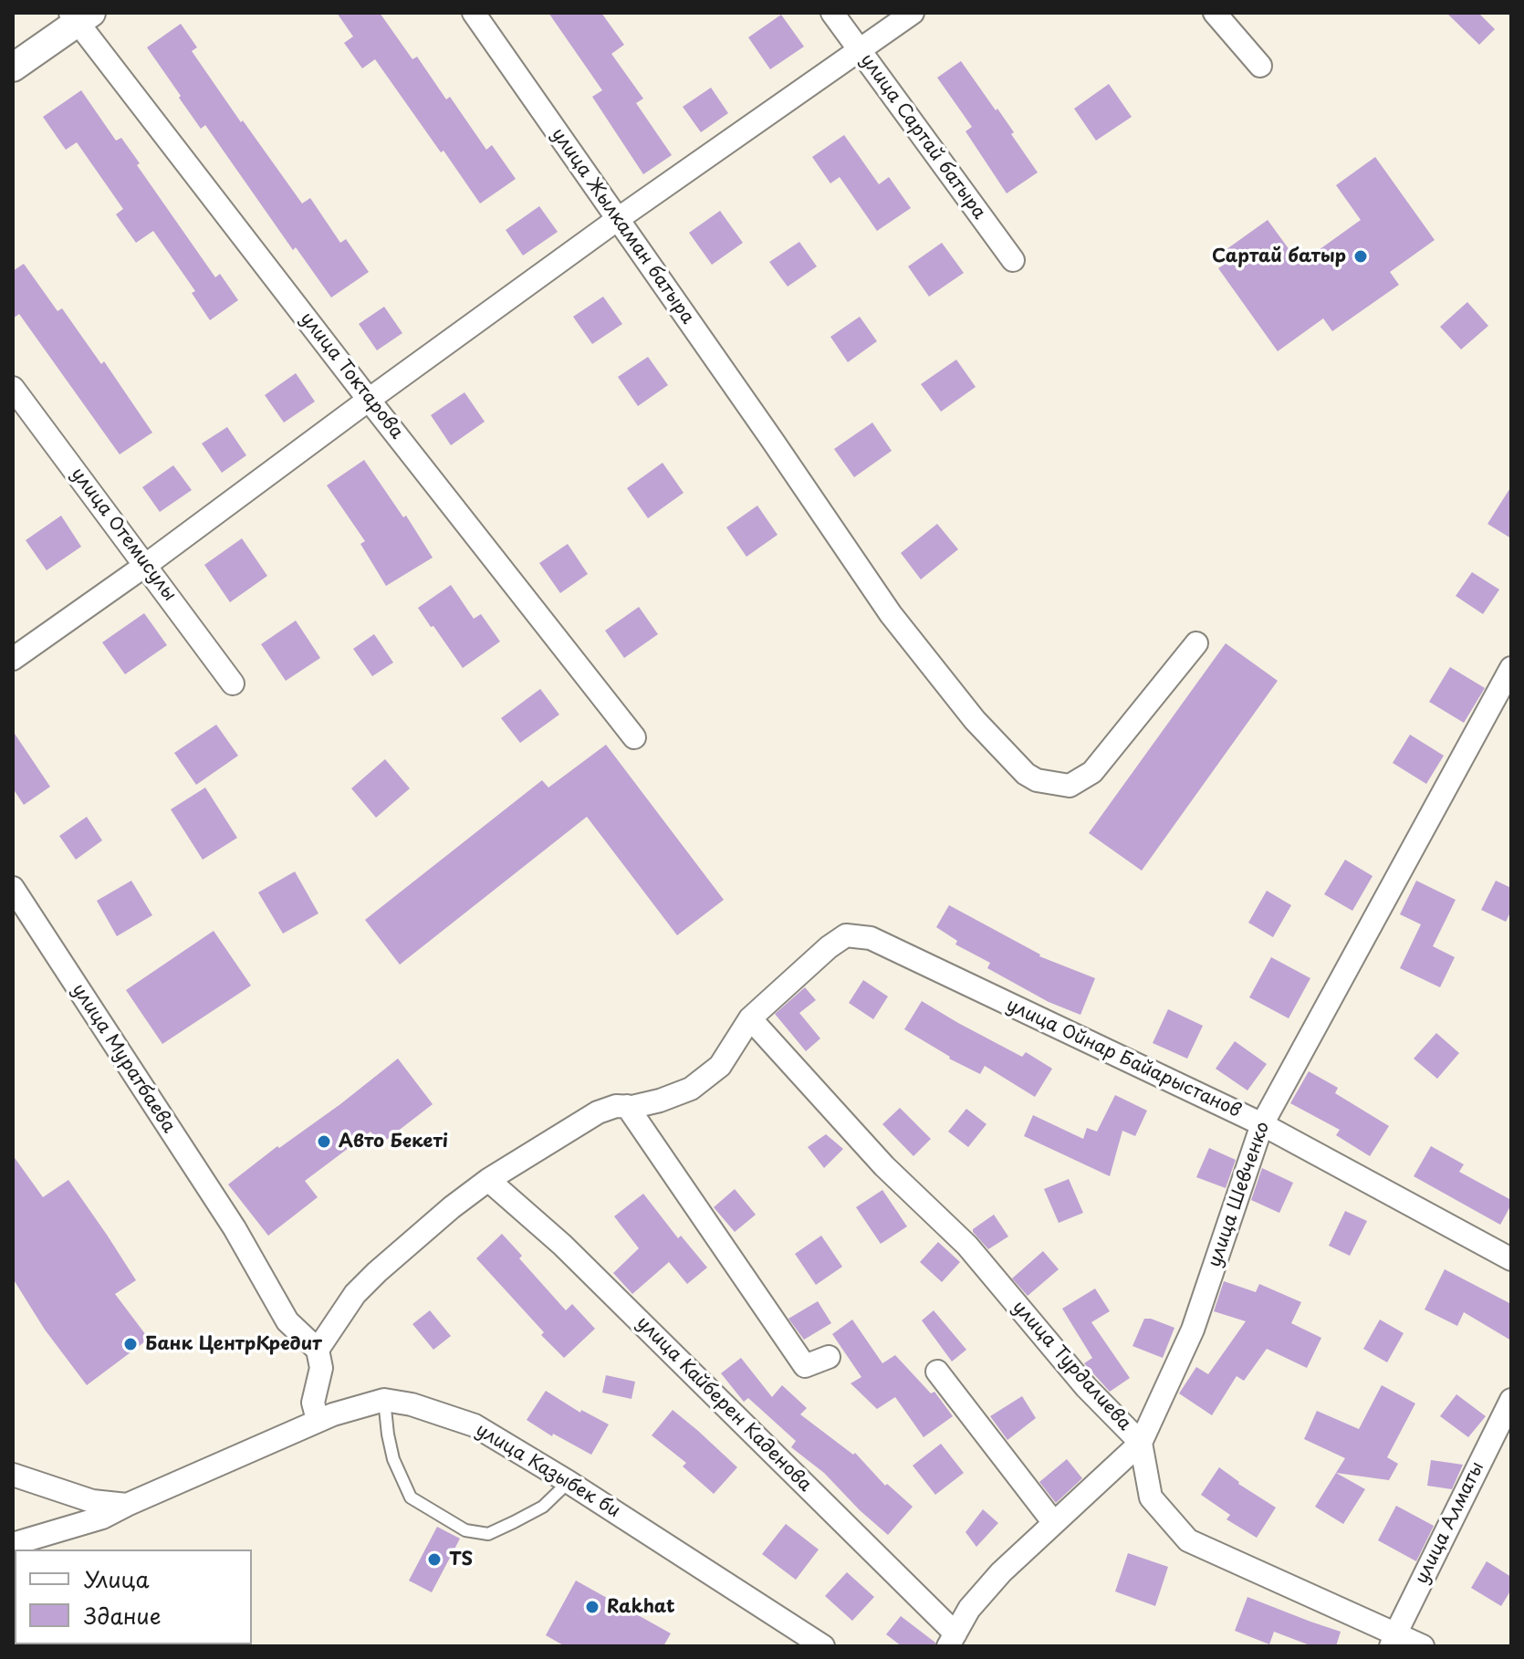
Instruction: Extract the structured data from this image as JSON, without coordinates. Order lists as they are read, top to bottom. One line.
{"streets":{"street":["улица Сартай батыра","улица Жылкаман батыра","улица Токтарова","улица Отемисулы","улица Муратбаева","улица Ойнар Байарыстанов","улица Шевченко","улица Турдалиева","улица Кайберен Каденова","улица Казыбек би","улица Алматы"]},"crossings":[["улица Ойнар Байарыстанов","улица Шевченко"],["улица Ойнар Байарыстанов","улица Турдалиева"],["улица Шевченко","улица Турдалиева"],["улица Шевченко","улица Кайберен Каденова"],["улица Турдалиева","улица Алматы"]],"places":["Сартай батыр","Авто Бекетi","Банк ЦентрКредит","TS","Rakhat"],"legend":["Улица","Здание"]}
